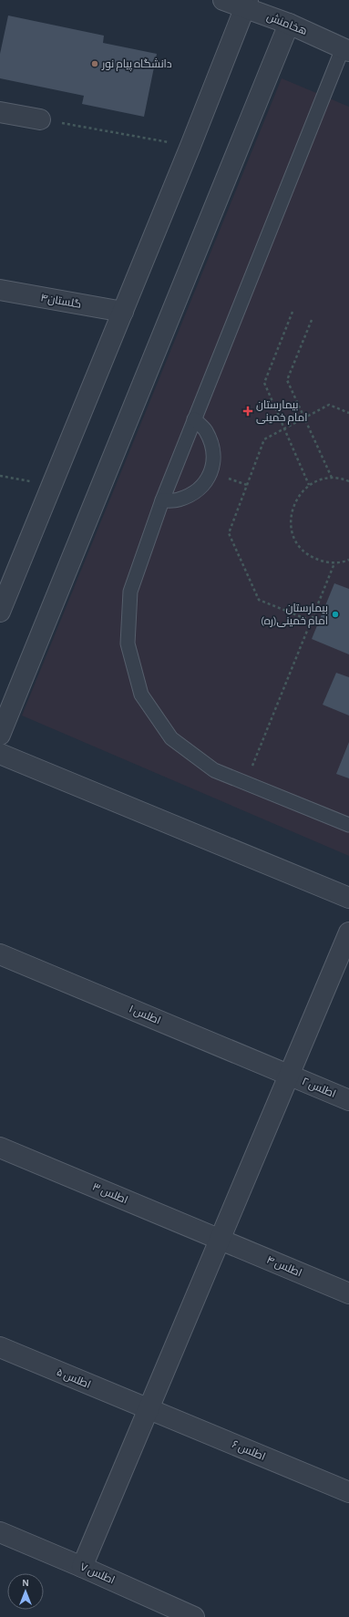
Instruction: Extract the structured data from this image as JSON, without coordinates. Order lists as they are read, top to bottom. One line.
{"streets":{"street":["هخامنش","گلستان۴","اطلس ۱","اطلس ۲","اطلس ۳","اطلس ۴","اطلس ۵","اطلس ۶","اطلس ۷"]},"crossings":[["اطلس ۱","اطلس ۲"],["اطلس ۳","اطلس ۴"],["اطلس ۵","اطلس ۶"]],"places":{"other":["دانشگاه پیام نور","بیمارستان امام خمینی(ره)"],"health":["بیمارستان امام خمینی"]},"north":"top"}
